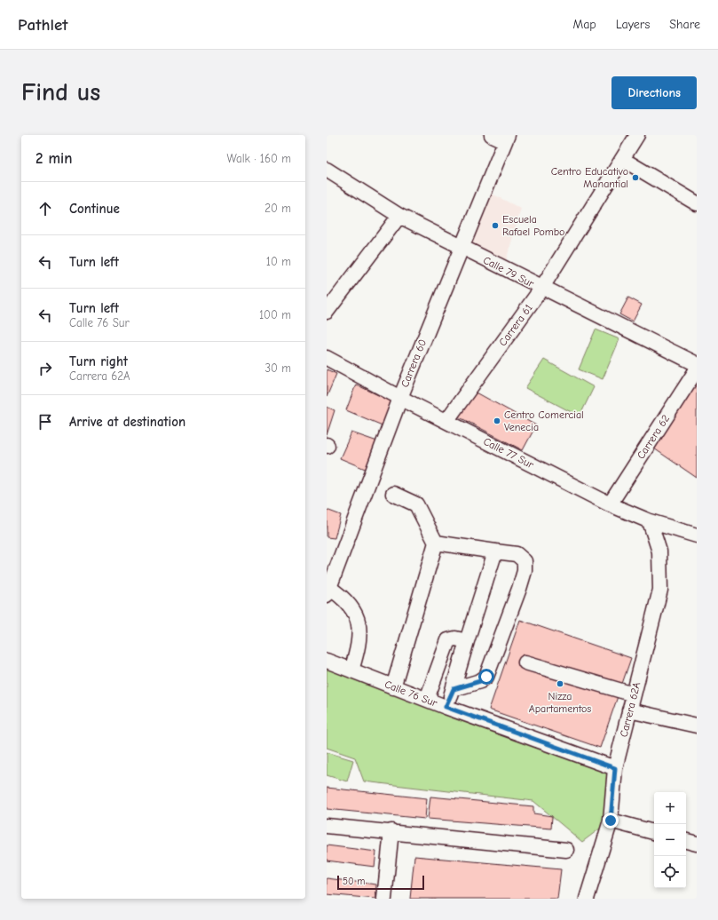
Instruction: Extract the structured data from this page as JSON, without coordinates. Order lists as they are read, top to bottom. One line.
{"streets":{"street":["Calle 79 Sur","Carrera 61","Carrera 60","Carrera 62","Calle 77 Sur","Calle 76 Sur","Carrera 62A"]},"crossings":[["Calle 79 Sur","Carrera 61"],["Calle 79 Sur","Carrera 60"],["Carrera 61","Calle 77 Sur"],["Carrera 60","Calle 77 Sur"],["Carrera 62","Calle 77 Sur"],["Calle 77 Sur","Carrera 62A"],["Calle 76 Sur","Carrera 62A"]],"places":["Centro Educativo Manantial","Escuela Rafael Pombo","Centro Comercial Venecia","Nizza Apartamentos"],"scale_bar":"50 m","page":{"header":"Pathlet","nav":["Map","Layers","Share"],"buttons":"Directions","title":"Find us","heading":["2 min","Walk · 160 m"],"list":[["Continue","20 m"],["Turn left","10 m"],["Turn left","Calle 76 Sur","100 m"],["Turn right","Carrera 62A","30 m"],"Arrive at destination"],"map_buttons":["+","−"],"scale":"50 m"}}
